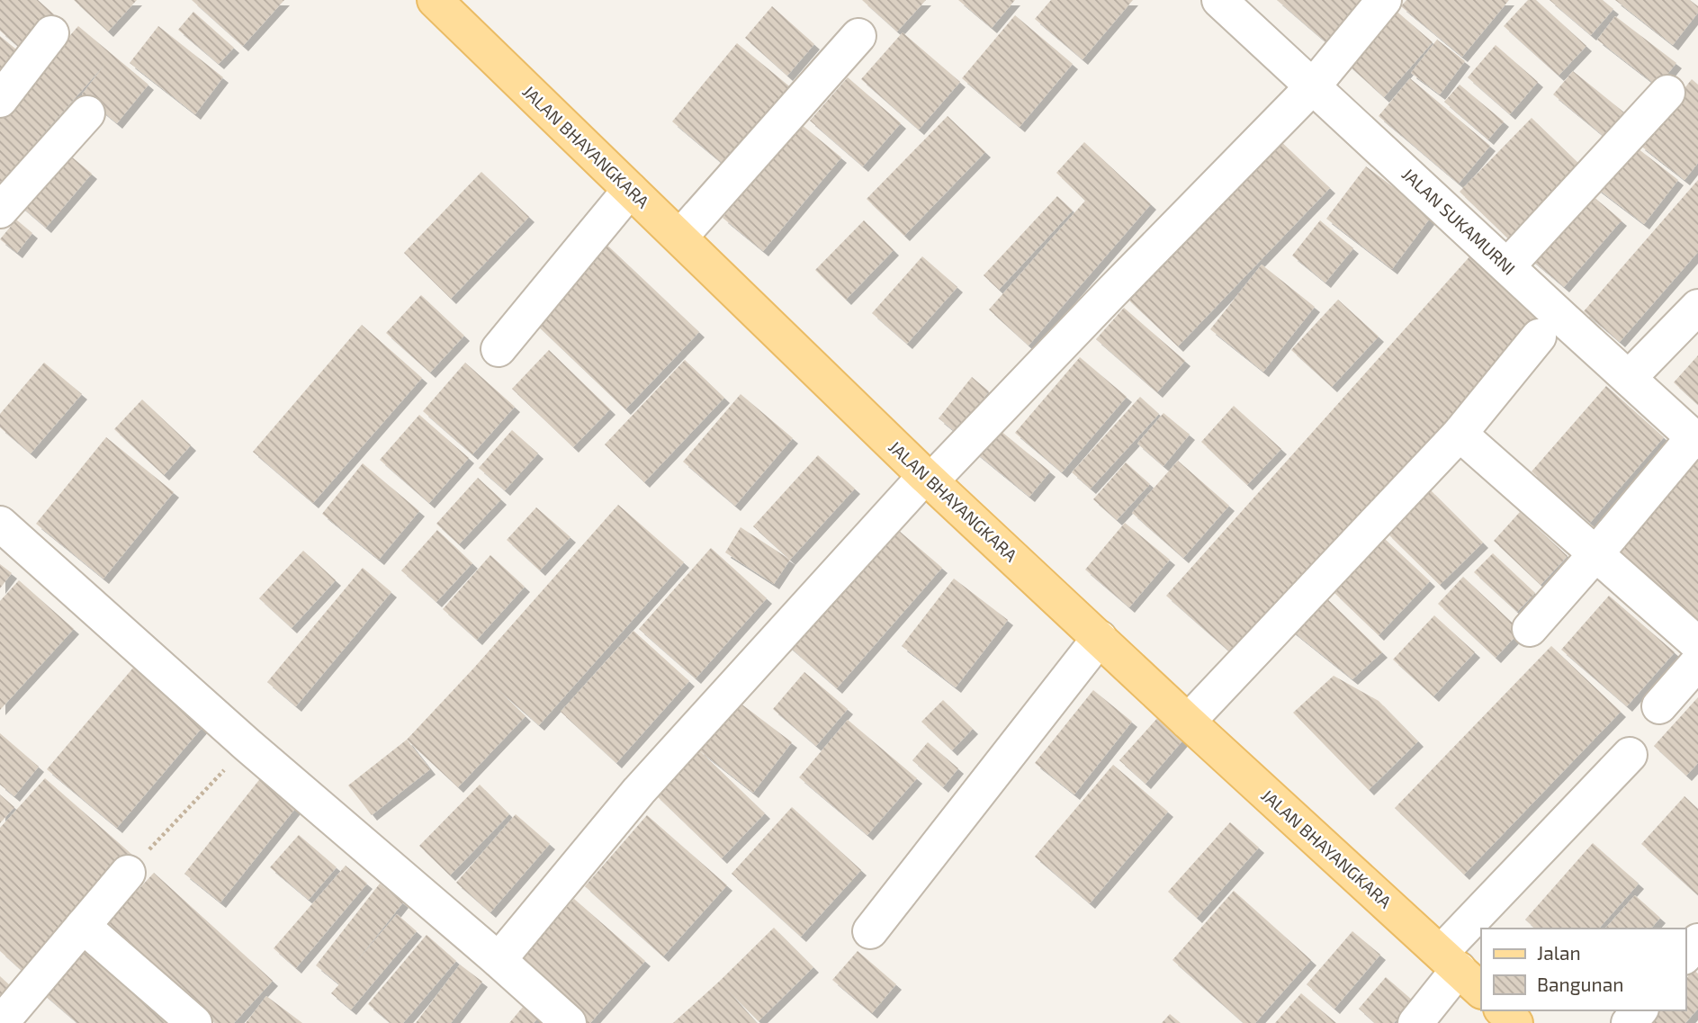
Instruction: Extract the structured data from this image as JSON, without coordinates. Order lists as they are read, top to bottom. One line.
{"streets":{"main road":["JALAN BHAYANGKARA"],"street":["JALAN SUKAMURNI"]},"legend":["Jalan","Bangunan"]}
